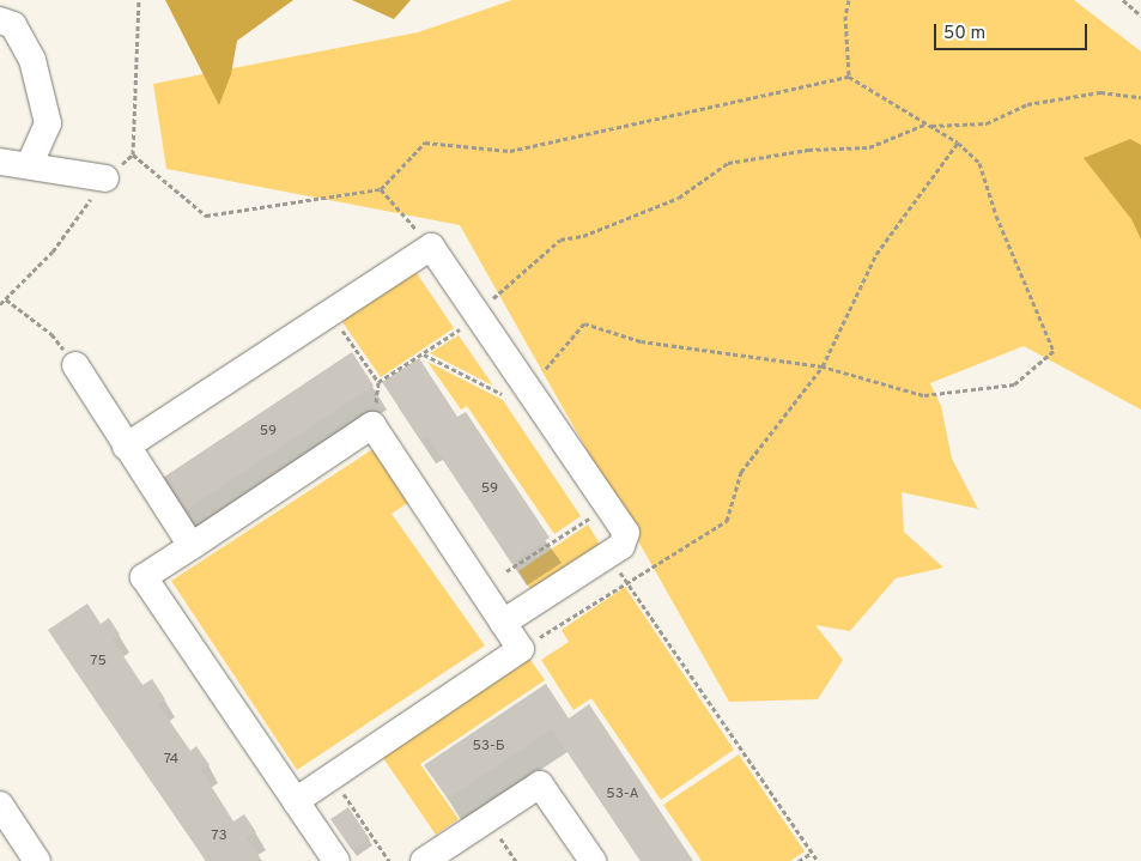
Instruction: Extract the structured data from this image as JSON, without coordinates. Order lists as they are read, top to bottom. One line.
{"house_numbers":["59","59","75","53-Б","74","53-А","73"],"scale_bar":"50 m"}
